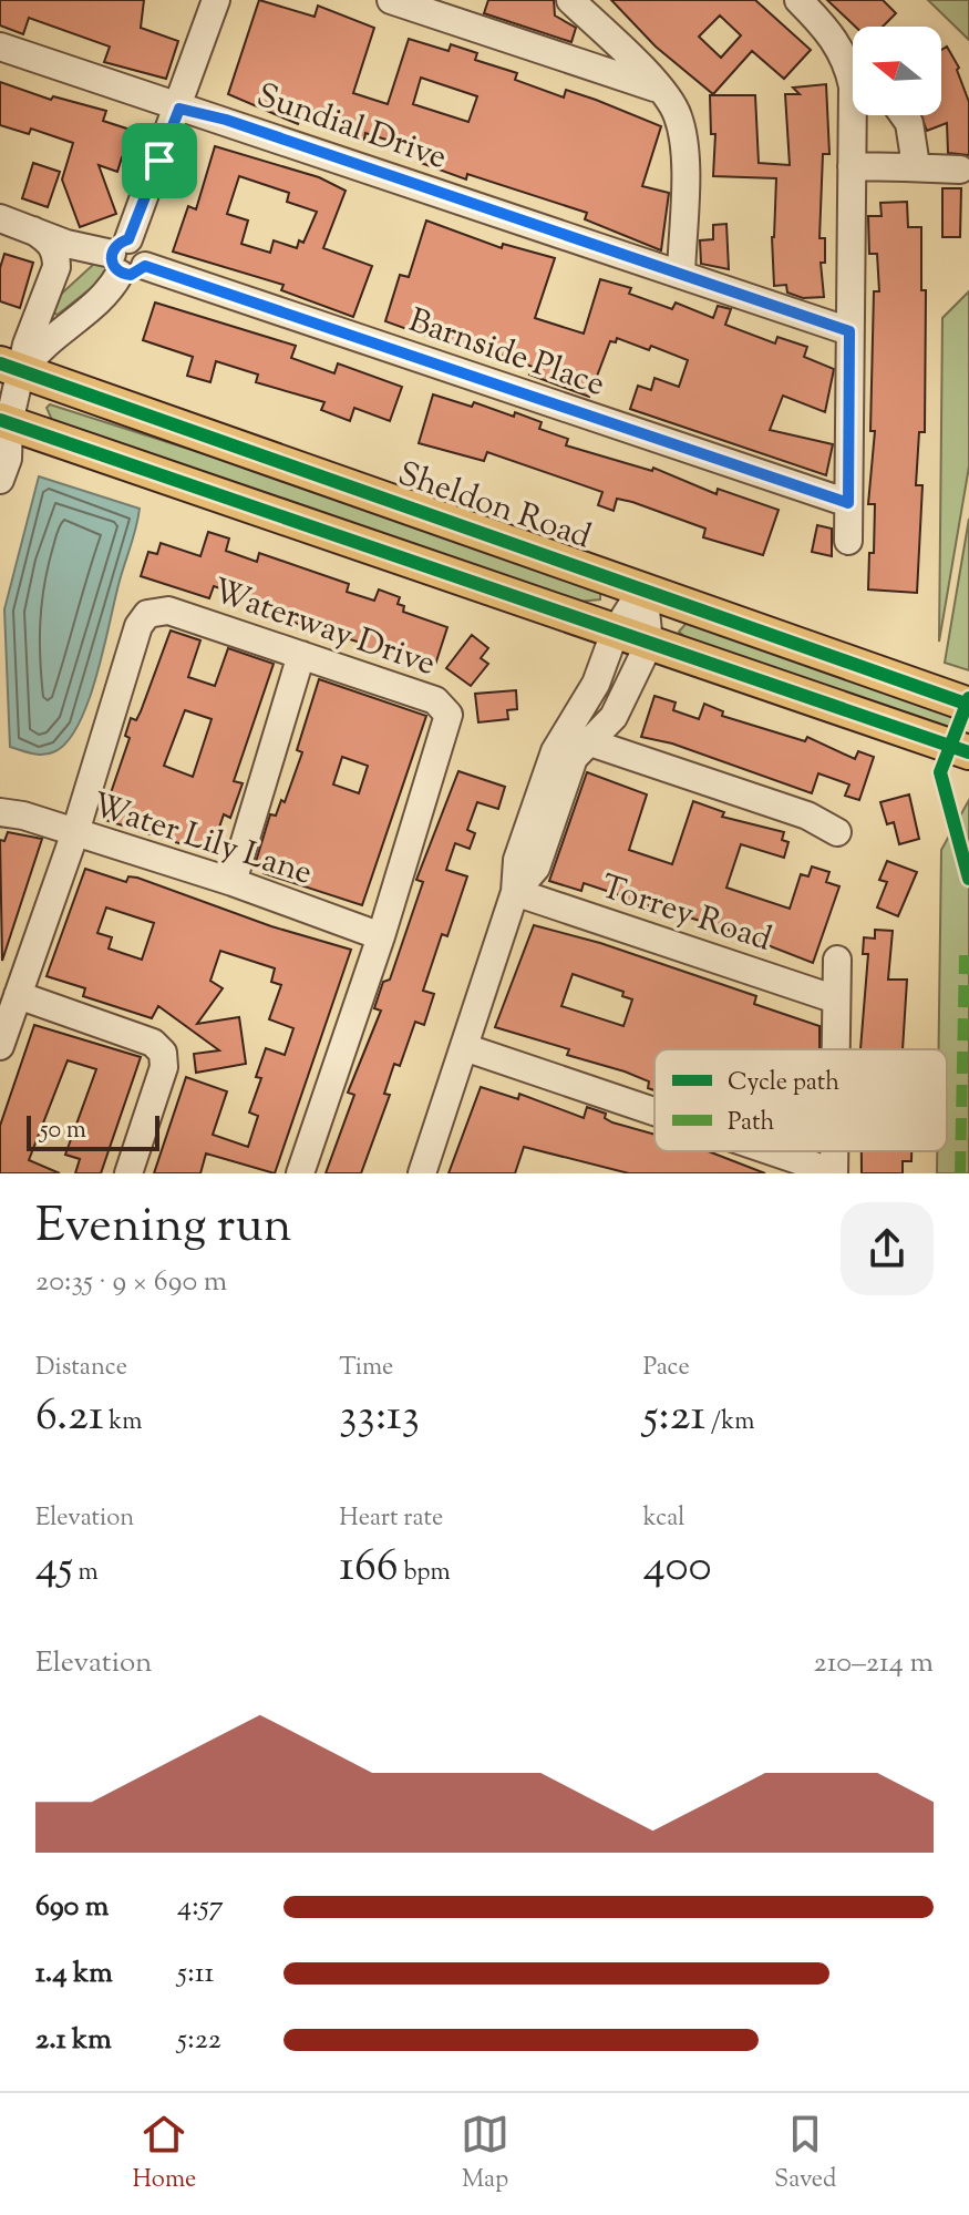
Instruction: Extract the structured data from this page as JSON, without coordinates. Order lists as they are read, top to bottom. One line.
{"streets":{"main road":["Sheldon Road"],"street":["Sundial Drive","Barnside Place","Waterway Drive","Water Lily Lane","Torrey Road"]},"crossings":[["Waterway Drive","Water Lily Lane"]],"legend":["Cycle path","Path"],"scale_bar":"50 m","north":"left","page":{"scale":"50 m","heading":["Evening run","20:35 · 9 × 690 m"],"stats":[["Distance","6.21 km"],["Time","33:13"],["Pace","5:21 /km"],["Elevation","45 m"],["Heart rate","166 bpm"],["kcal","400"]],"chart":["Elevation","210–214 m"],"list":[{"name":"690 m","note":"4:57"},{"name":"1.4 km","note":"5:11"},{"name":"2.1 km","note":"5:22"}],"tabs":["Home","Map","Saved"]}}
